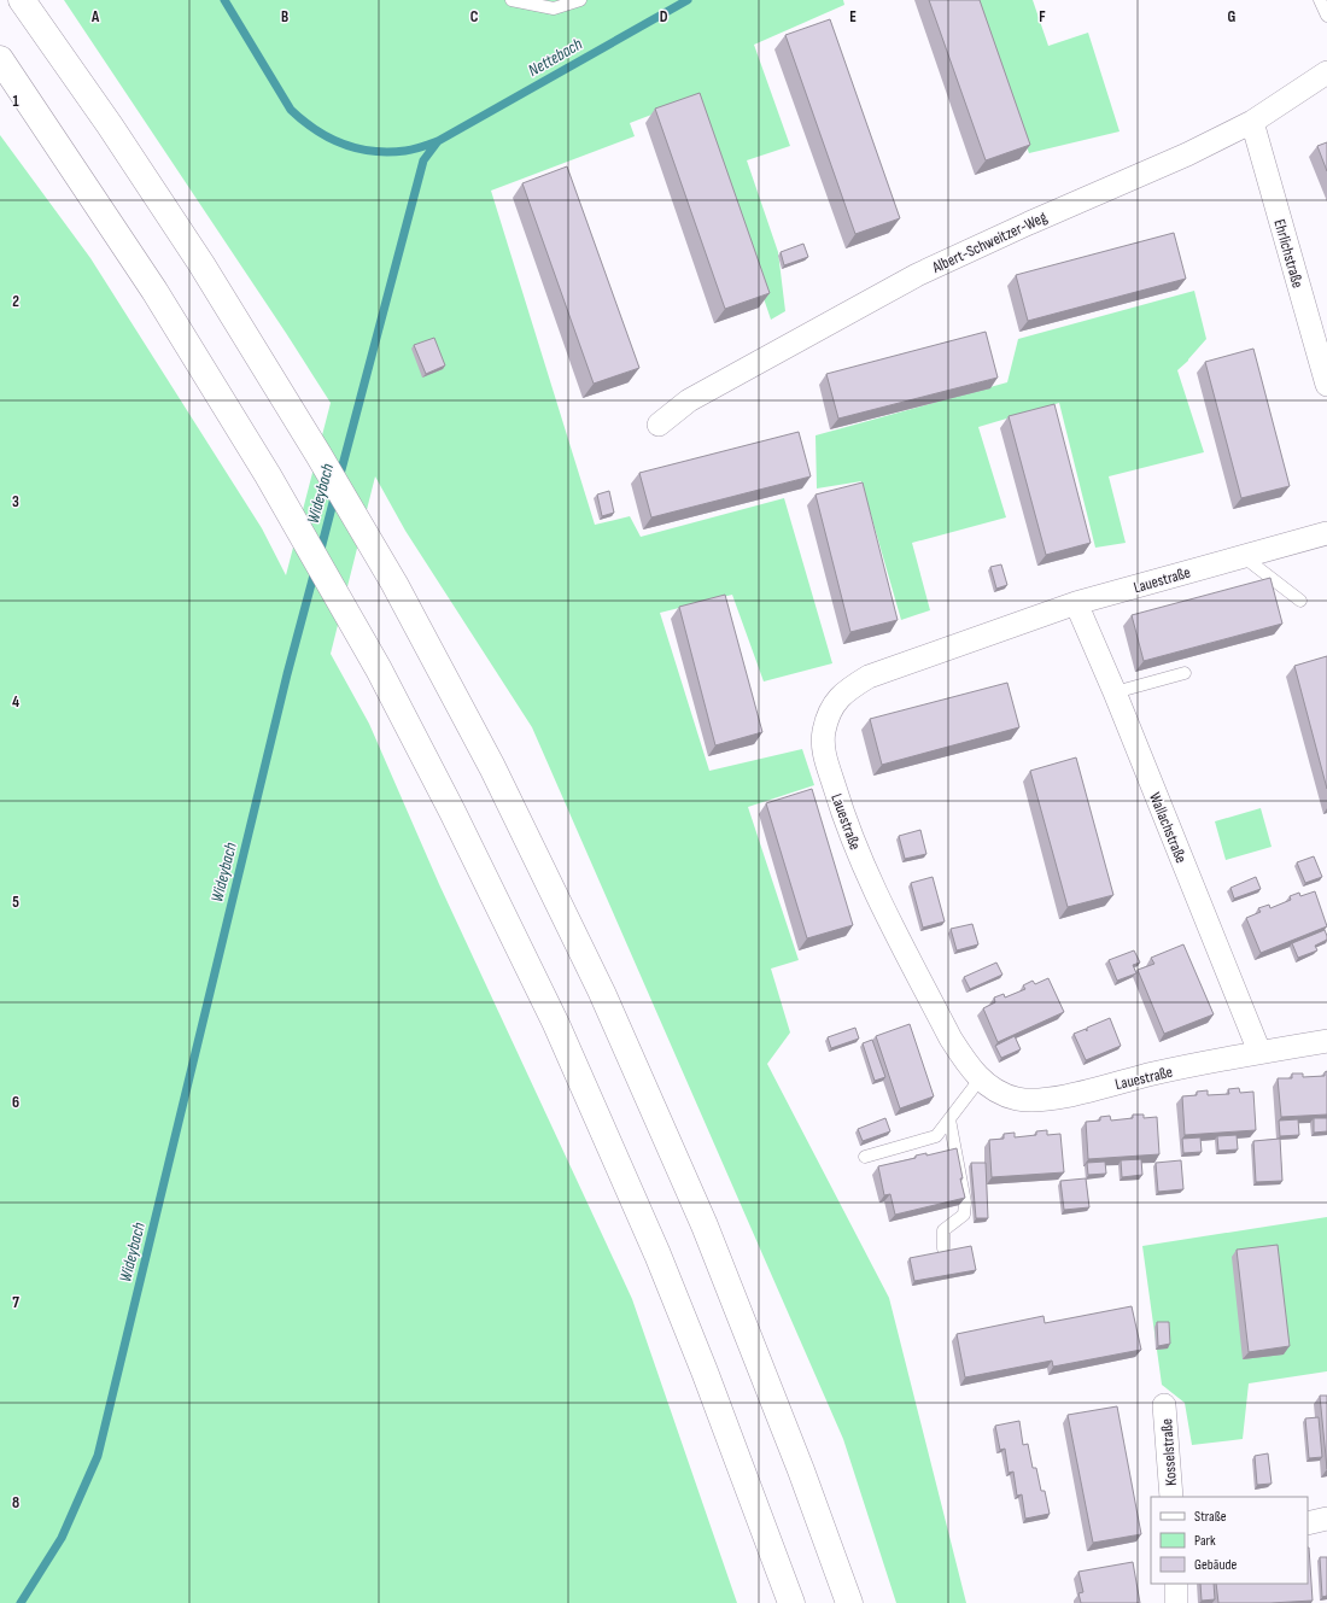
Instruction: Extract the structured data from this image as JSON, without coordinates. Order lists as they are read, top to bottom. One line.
{"streets":{"street":["Albert-Schweitzer-Weg","Ehrlichstraße","Lauestraße","Wallachstraße","Kosselstraße"]},"crossings":[["Albert-Schweitzer-Weg","Ehrlichstraße"],["Lauestraße","Wallachstraße"]],"water":["Nettebach","Wideybach"],"legend":["Straße","Park","Gebäude"],"grid":{"columns":["A","B","C","D","E","F","G"],"rows":["1","2","3","4","5","6","7","8"]}}
